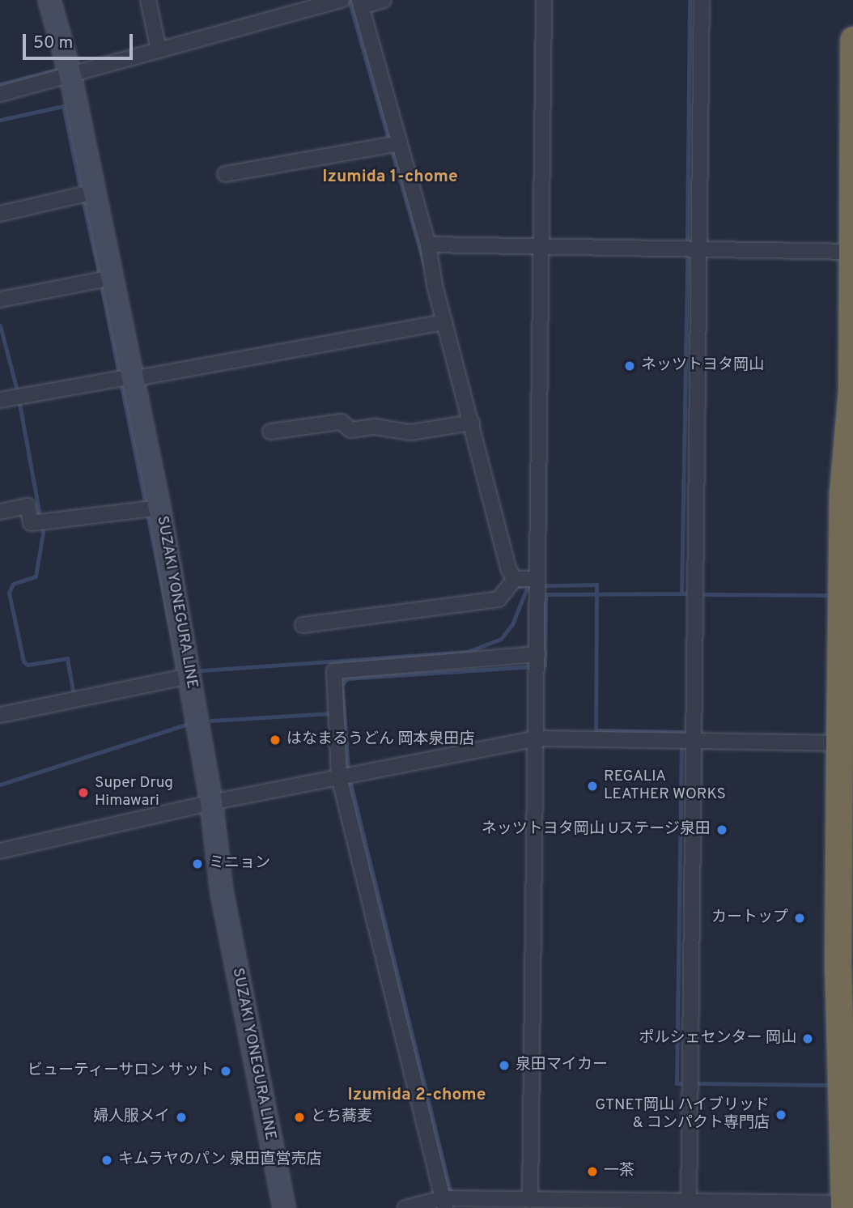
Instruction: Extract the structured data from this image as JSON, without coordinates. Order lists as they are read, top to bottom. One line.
{"streets":{"main road":["SUZAKI YONEGURA LINE"]},"districts":["Izumida 1-chome","Izumida 2-chome"],"places":["ネッツトヨタ岡山","はなまるうどん 岡本泉田店","REGALIA LEATHER WORKS","Super Drug Himawari","ネッツトヨタ岡山 Uステージ泉田","ミニョン","カートップ","ポルシェセンター 岡山","泉田マイカー","ビューティーサロン サット","GTNET岡山 ハイブリッド & コンパクト専門店","婦人服メイ","とち蕎麦","キムラヤのパン 泉田直営売店","一茶"],"scale_bar":"50 m"}
